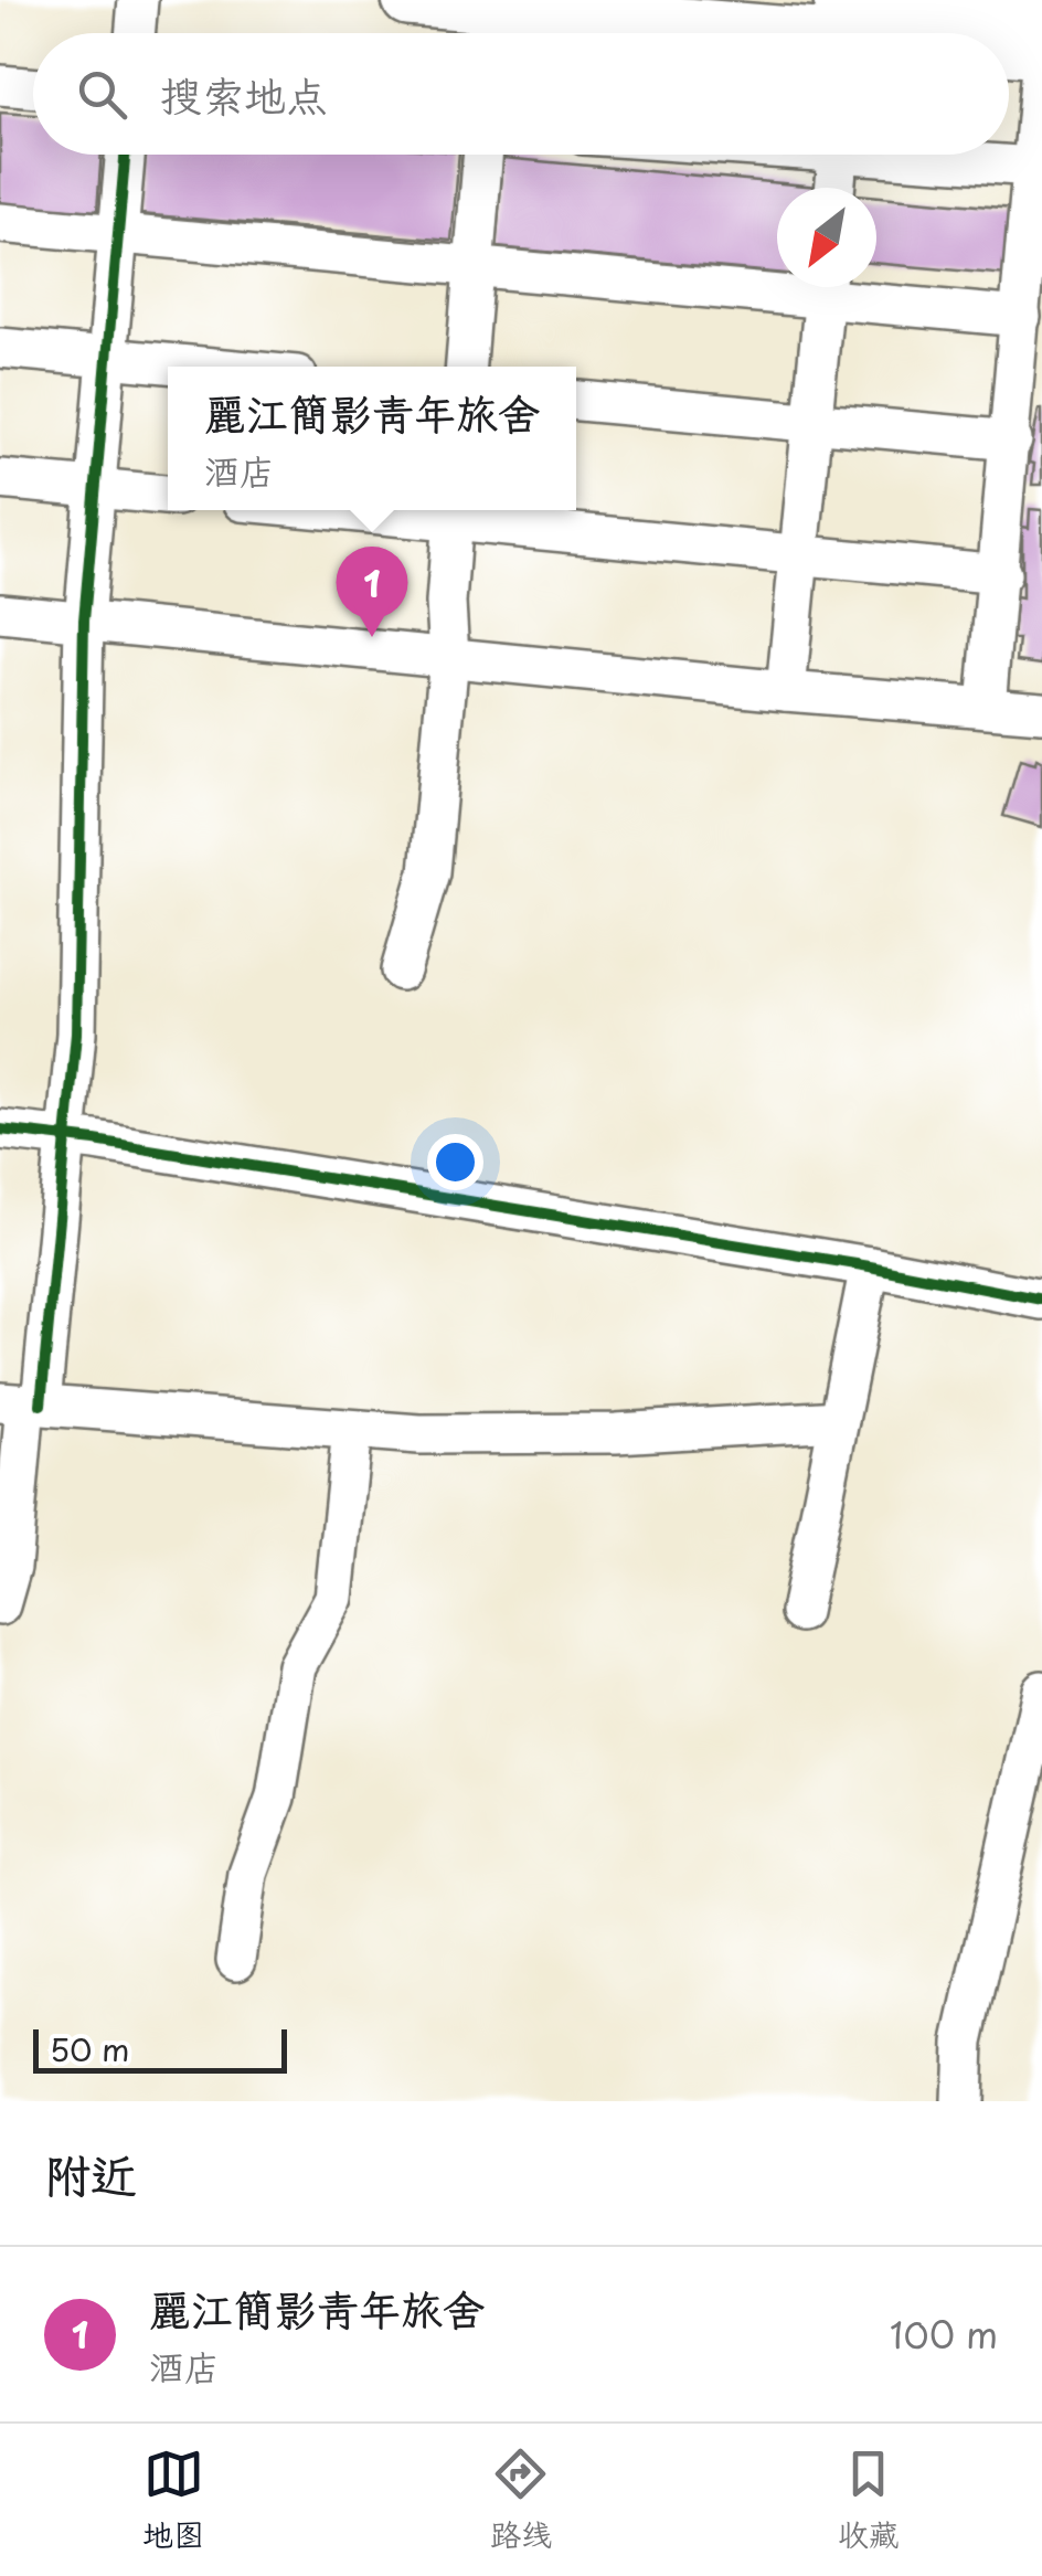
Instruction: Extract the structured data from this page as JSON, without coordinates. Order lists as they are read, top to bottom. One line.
{"scale_bar":"50 m","north":"bottom left","page":{"search":"搜索地点","popup":["麗江簡影青年旅舍","酒店"],"pins":"1","scale":"50 m","heading":"附近","list":[{"mark":"1","name":"麗江簡影青年旅舍","note":"酒店","value":"100 m"}],"nav":["地图","路线","收藏"]}}
